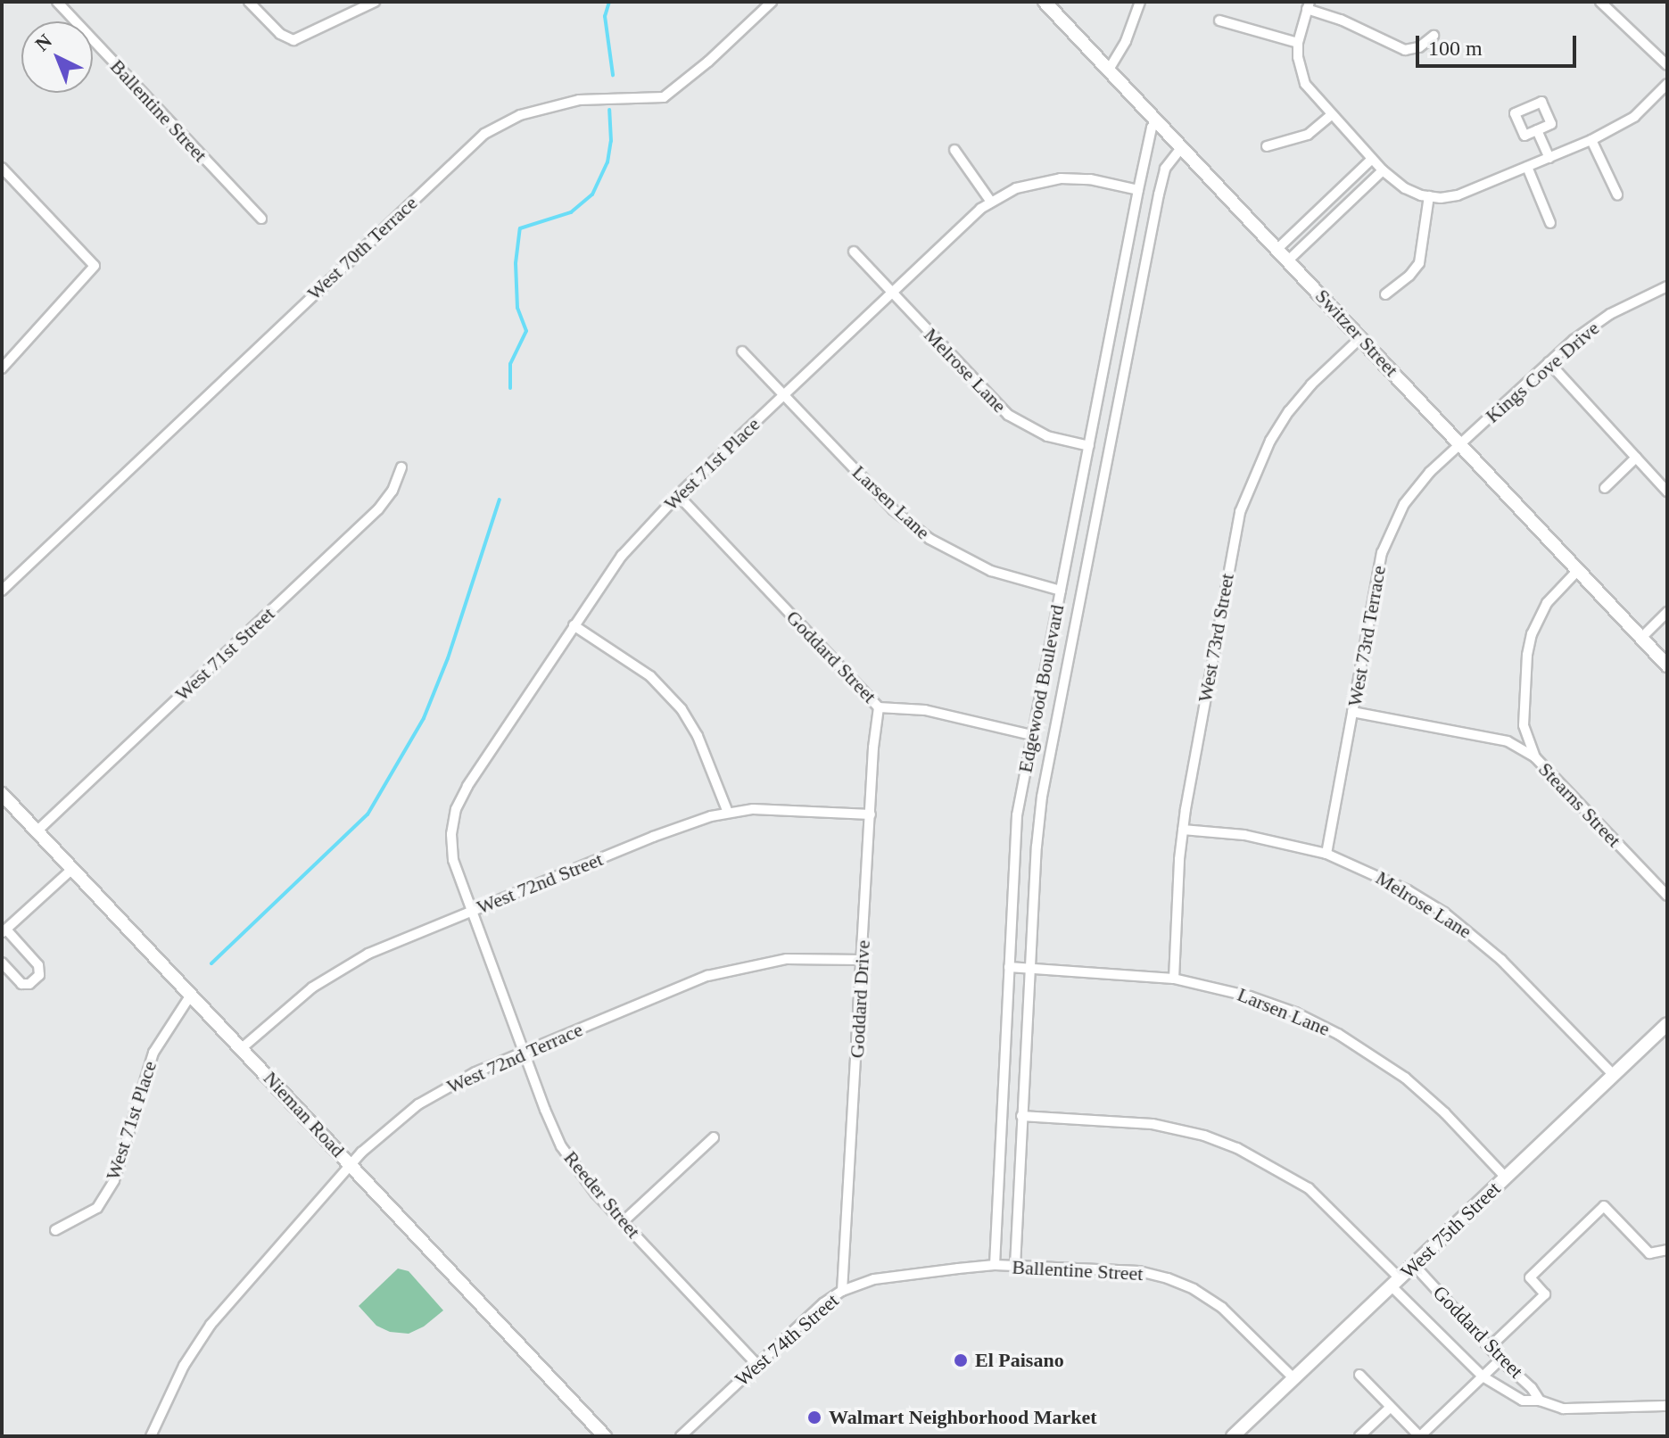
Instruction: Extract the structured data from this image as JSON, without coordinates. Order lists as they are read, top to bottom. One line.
{"streets":{"main road":["Switzer Street","Nieman Road","West 75th Street"],"street":["Ballentine Street","West 70th Terrace","Melrose Lane","Kings Cove Drive","West 71st Place","Larsen Lane","West 73rd Terrace","West 73rd Street","West 71st Street","Goddard Street","Edgewood Boulevard","Stearns Street","West 72nd Street","Goddard Drive","West 72nd Terrace","Reeder Street","West 74th Street"]},"crossings":[["Ballentine Street","Edgewood Boulevard"],["Ballentine Street","West 75th Street"],["Ballentine Street","West 74th Street"],["Switzer Street","Kings Cove Drive"],["Switzer Street","West 73rd Terrace"],["Switzer Street","West 73rd Street"],["Switzer Street","Edgewood Boulevard"],["Melrose Lane","West 71st Place"],["Melrose Lane","West 73rd Terrace"],["Melrose Lane","West 73rd Street"],["Melrose Lane","Edgewood Boulevard"],["Melrose Lane","West 75th Street"],["Kings Cove Drive","West 73rd Terrace"],["West 71st Place","Larsen Lane"],["West 71st Place","Goddard Street"],["West 71st Place","Edgewood Boulevard"],["West 71st Place","West 72nd Street"],["West 71st Place","Nieman Road"],["West 71st Place","Reeder Street"],["Larsen Lane","West 73rd Street"],["Larsen Lane","Edgewood Boulevard"],["Larsen Lane","West 75th Street"],["West 73rd Terrace","Stearns Street"],["West 71st Street","Nieman Road"],["Goddard Street","Edgewood Boulevard"],["Goddard Street","Goddard Drive"],["Goddard Street","West 75th Street"],["Edgewood Boulevard","West 74th Street"],["West 72nd Street","Goddard Drive"],["West 72nd Street","Nieman Road"],["West 72nd Street","Reeder Street"],["Goddard Drive","West 72nd Terrace"],["Goddard Drive","West 74th Street"],["West 72nd Terrace","Nieman Road"],["West 72nd Terrace","Reeder Street"],["Reeder Street","West 74th Street"]],"places":["El Paisano","Walmart Neighborhood Market"],"scale_bar":"100 m","north":"top left"}
